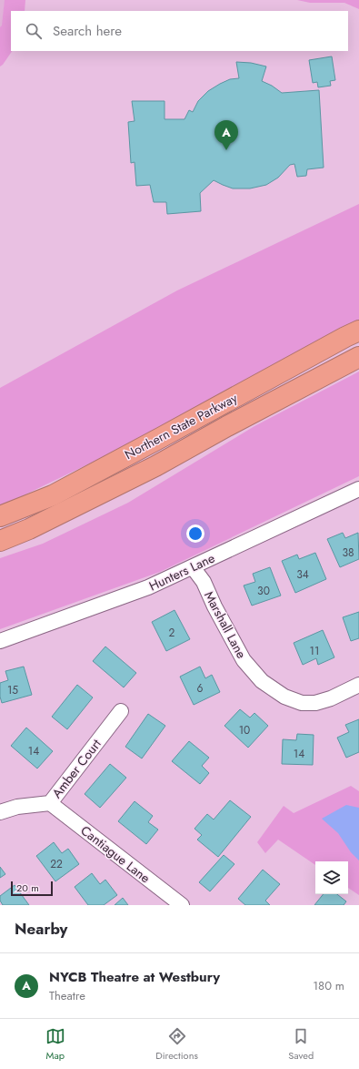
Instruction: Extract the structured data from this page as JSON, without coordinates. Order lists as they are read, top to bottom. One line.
{"streets":{"highway":["Northern State Parkway"],"street":["Hunters Lane","Marshall Lane","Amber Court","Cantiague Lane"]},"crossings":[["Hunters Lane","Marshall Lane"],["Amber Court","Cantiague Lane"]],"house_numbers":["38","34","30","2","11","6","15","10","14","14","22"],"scale_bar":"20 m","page":{"search":"Search here","pins":"A","scale":"20 m","heading":"Nearby","list":[{"mark":"A","name":"NYCB Theatre at Westbury","note":"Theatre","value":"180 m"}],"nav":["Map","Directions","Saved"]}}
